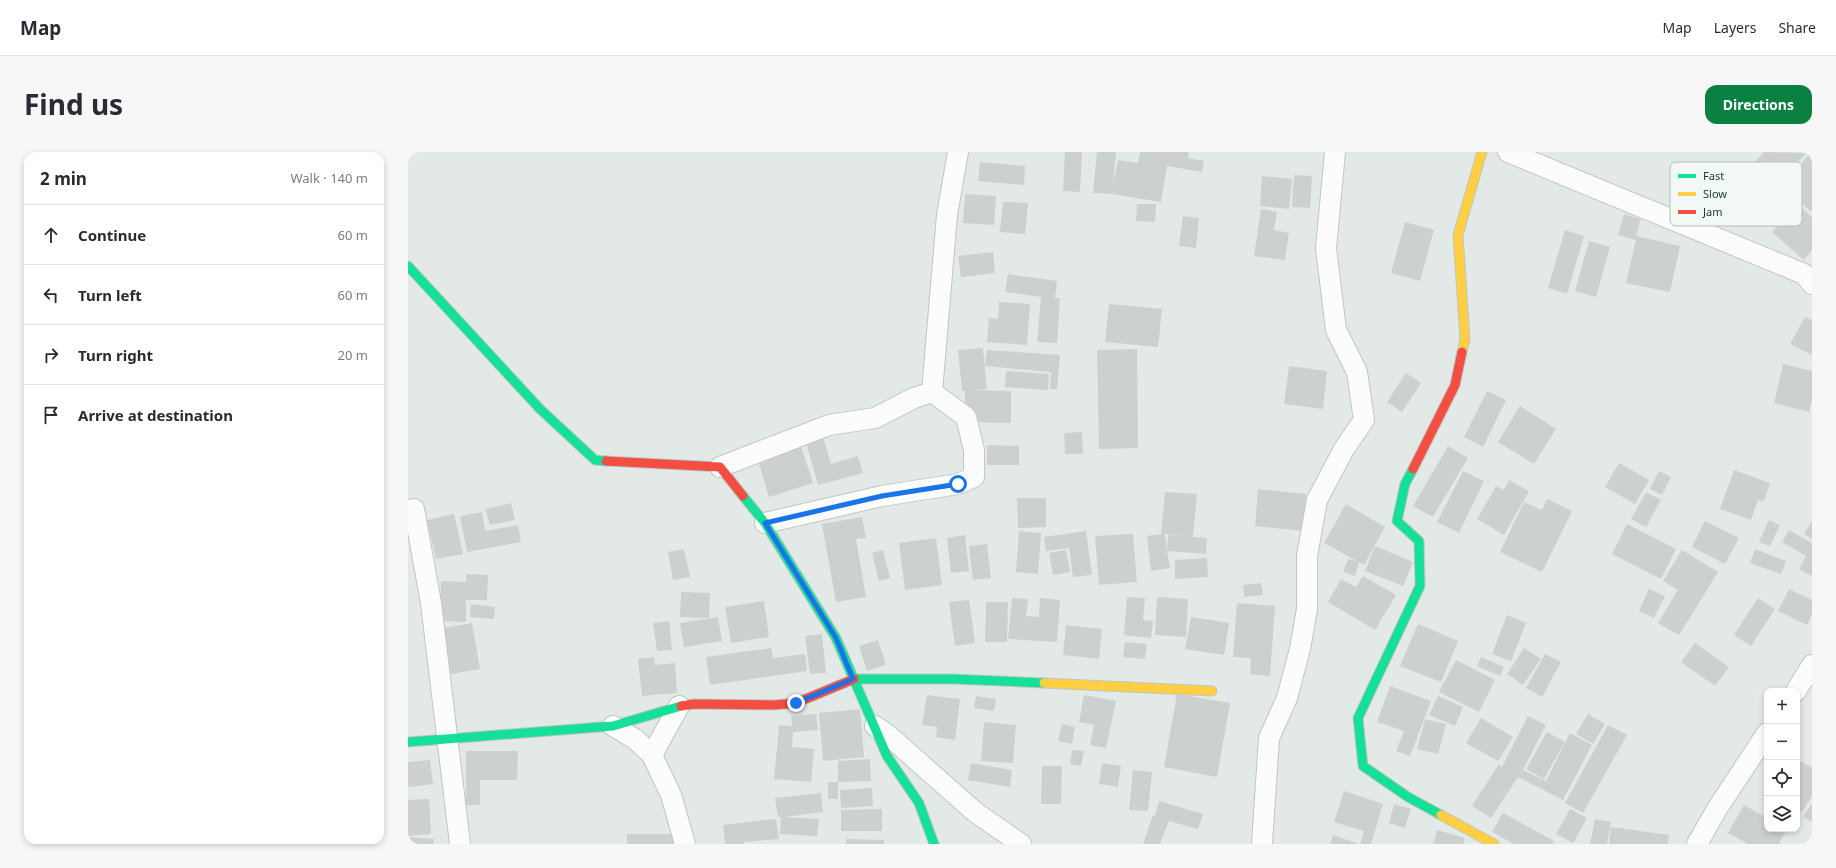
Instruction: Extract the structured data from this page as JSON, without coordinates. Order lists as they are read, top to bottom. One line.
{"legend":["Fast","Slow","Jam"],"page":{"header":"Map","nav":["Map","Layers","Share"],"title":"Find us","buttons":"Directions","heading":["2 min","Walk · 140 m"],"list":[["Continue","60 m"],["Turn left","60 m"],["Turn right","20 m"],"Arrive at destination"],"map_buttons":["+","−"]}}
